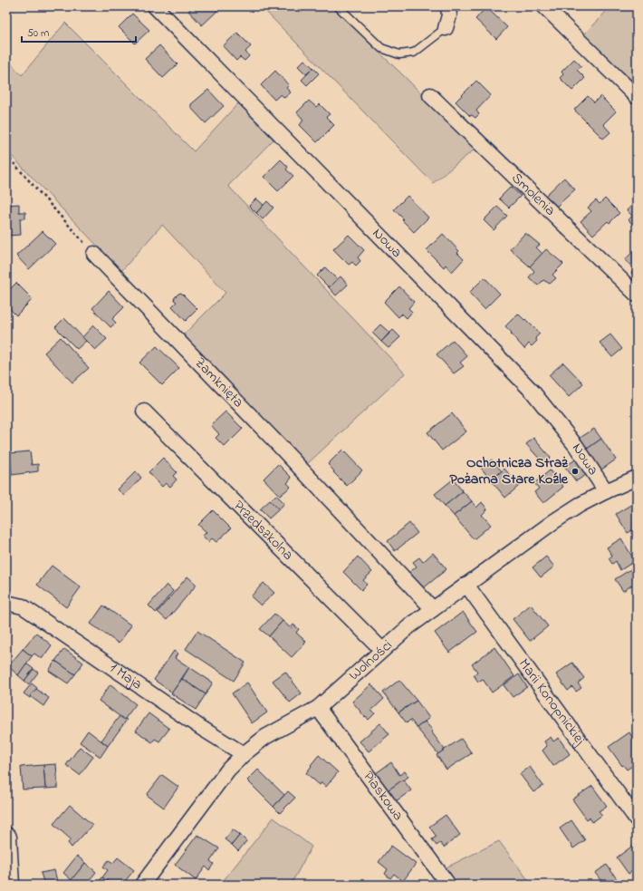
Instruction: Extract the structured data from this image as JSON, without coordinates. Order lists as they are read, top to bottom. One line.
{"streets":{"street":["Smolenia","Nowa","Zamknięta","Przedszkolna","Wolności","1 Maja","Marii Konopnickiej","Piaskowa"]},"crossings":[["Nowa","Wolności"],["Zamknięta","Wolności"],["Przedszkolna","Wolności"],["Wolności","1 Maja"],["Wolności","Marii Konopnickiej"],["Wolności","Piaskowa"]],"places":["Ochotnicza Straż Pożarna Stare Koźle"],"scale_bar":"50 m"}
